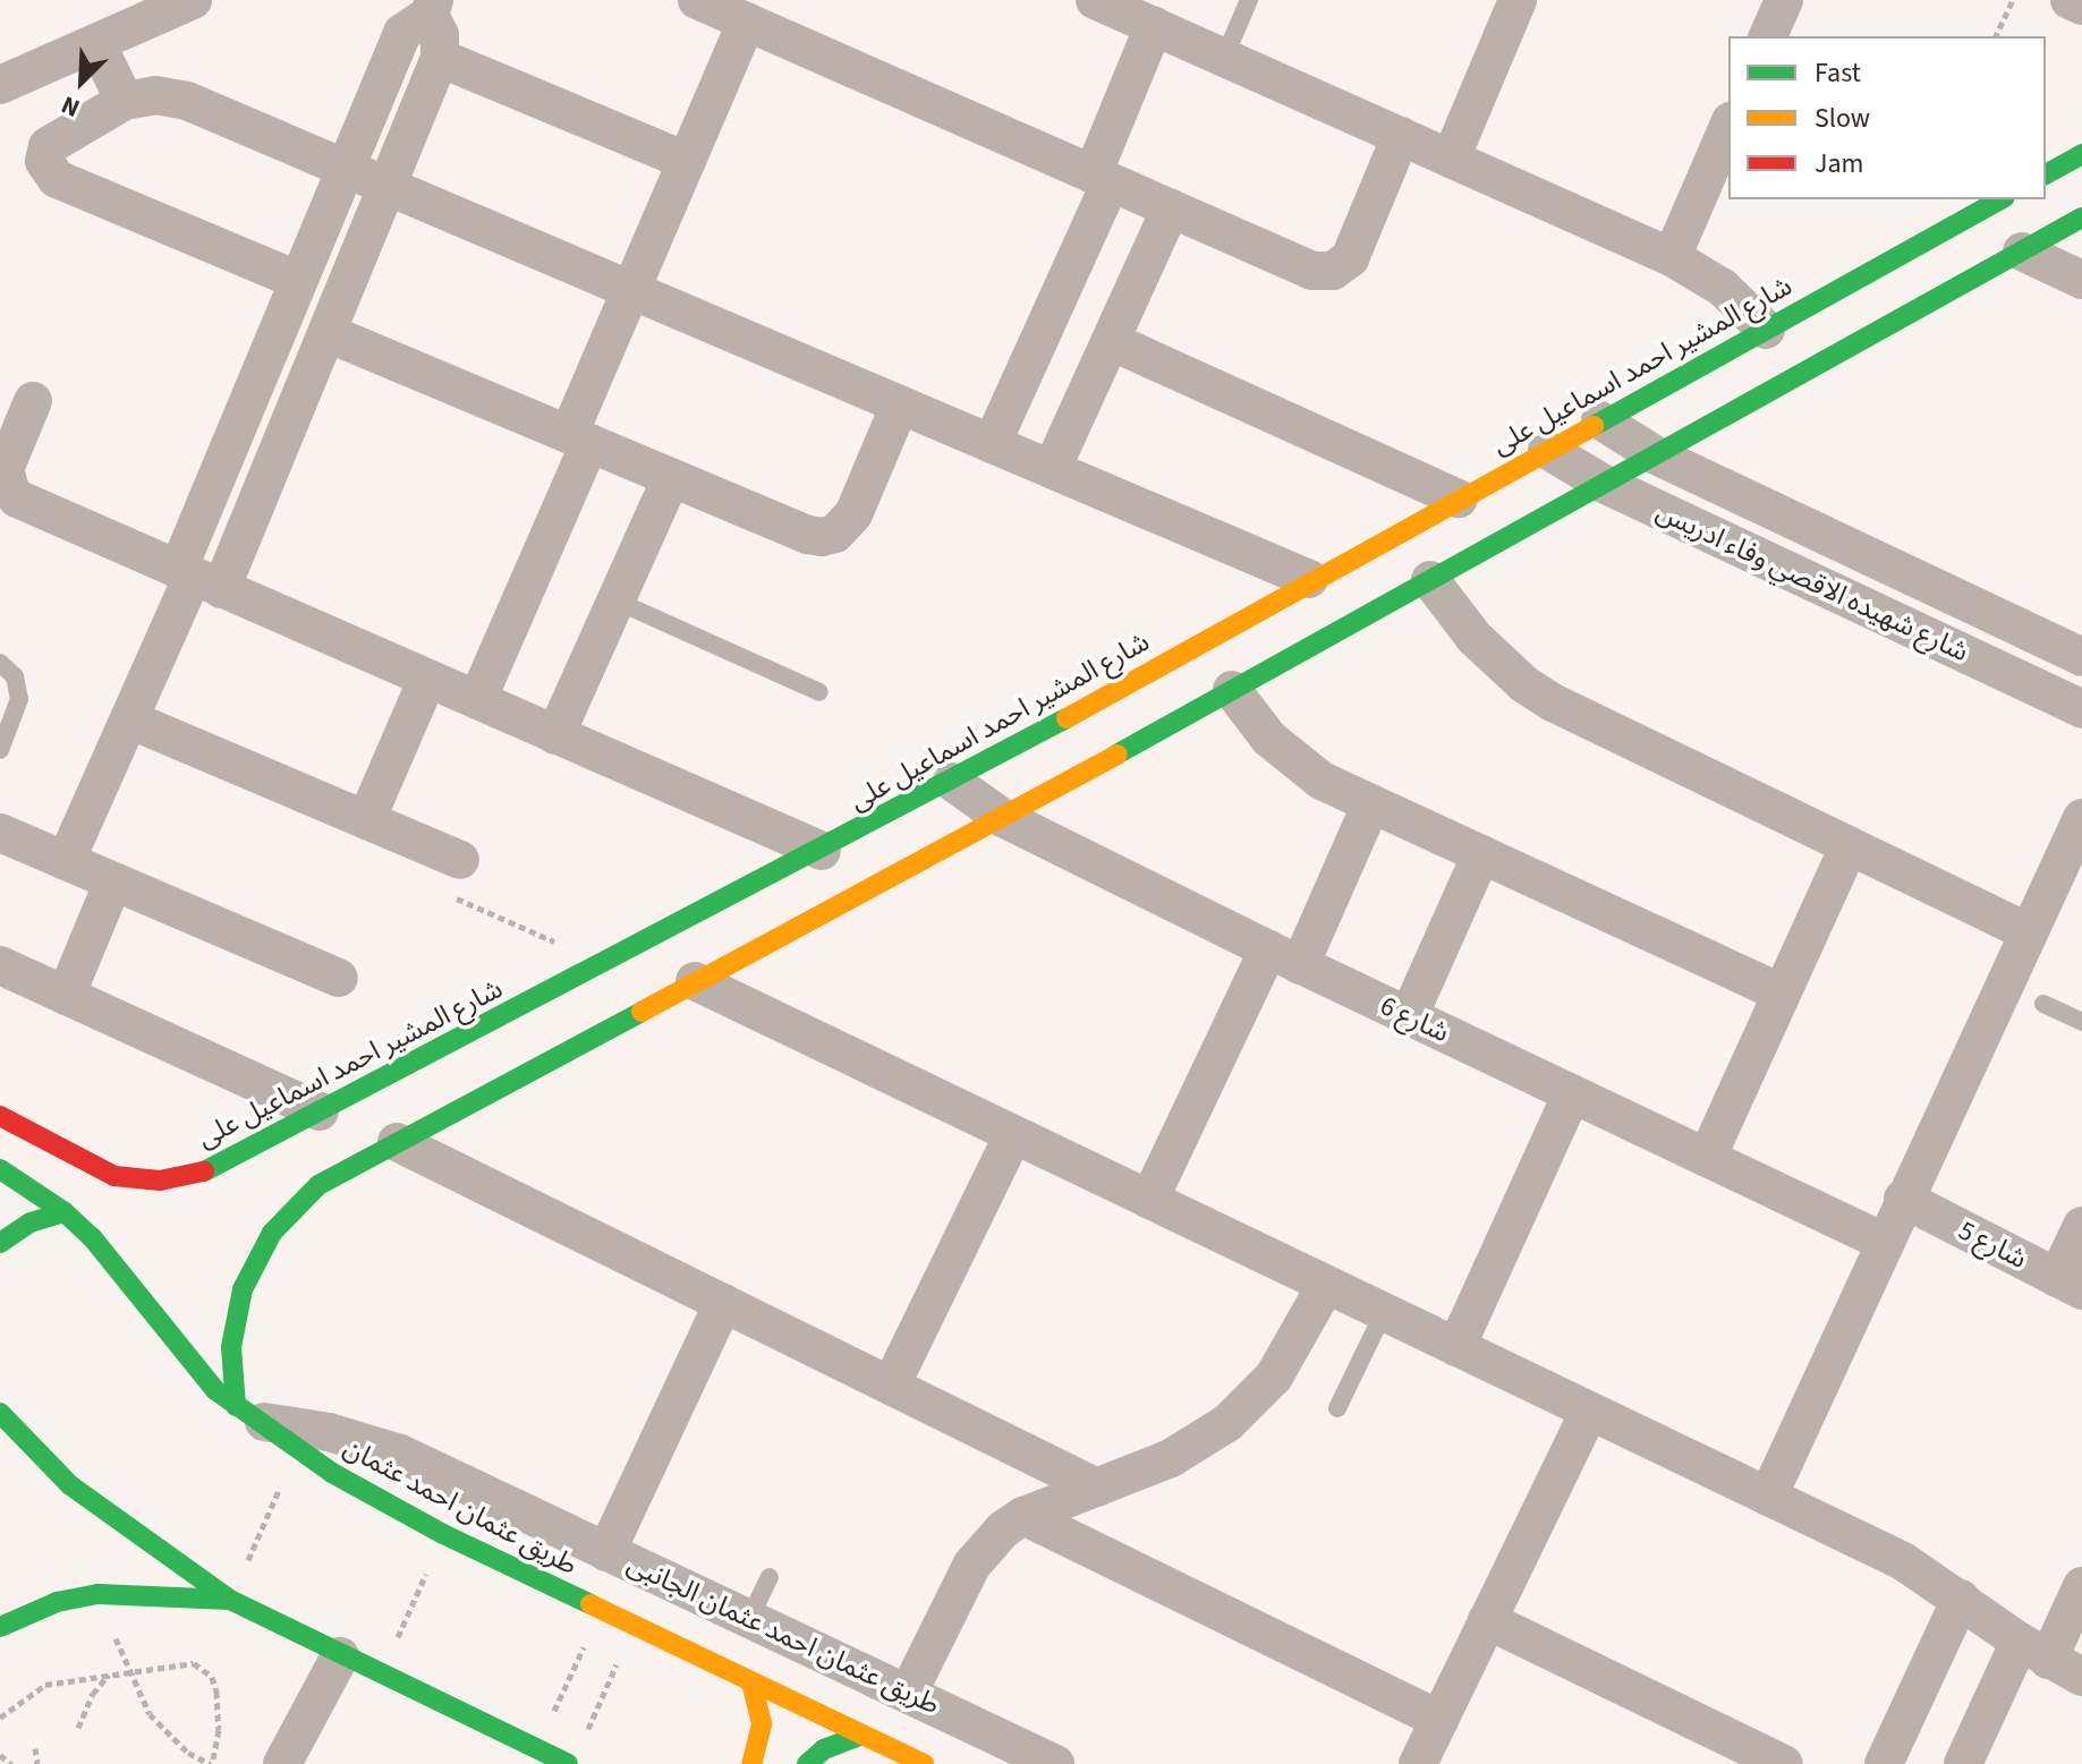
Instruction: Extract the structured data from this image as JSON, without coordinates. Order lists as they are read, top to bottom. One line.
{"streets":{"main road":["شارع المشير احمد اسماعيل على","طريق عثمان احمد عثمان"],"street":["شارع شهيده الاقصي وفاء ادريس","شارع 6","شارع 5","طريق عثمان احمد عثمان الجانبى"]},"crossings":[["شارع المشير احمد اسماعيل على","شارع شهيده الاقصي وفاء ادريس"],["شارع المشير احمد اسماعيل على","شارع 6"],["طريق عثمان احمد عثمان","طريق عثمان احمد عثمان الجانبى"]],"legend":["Fast","Slow","Jam"],"north":"bottom left"}
